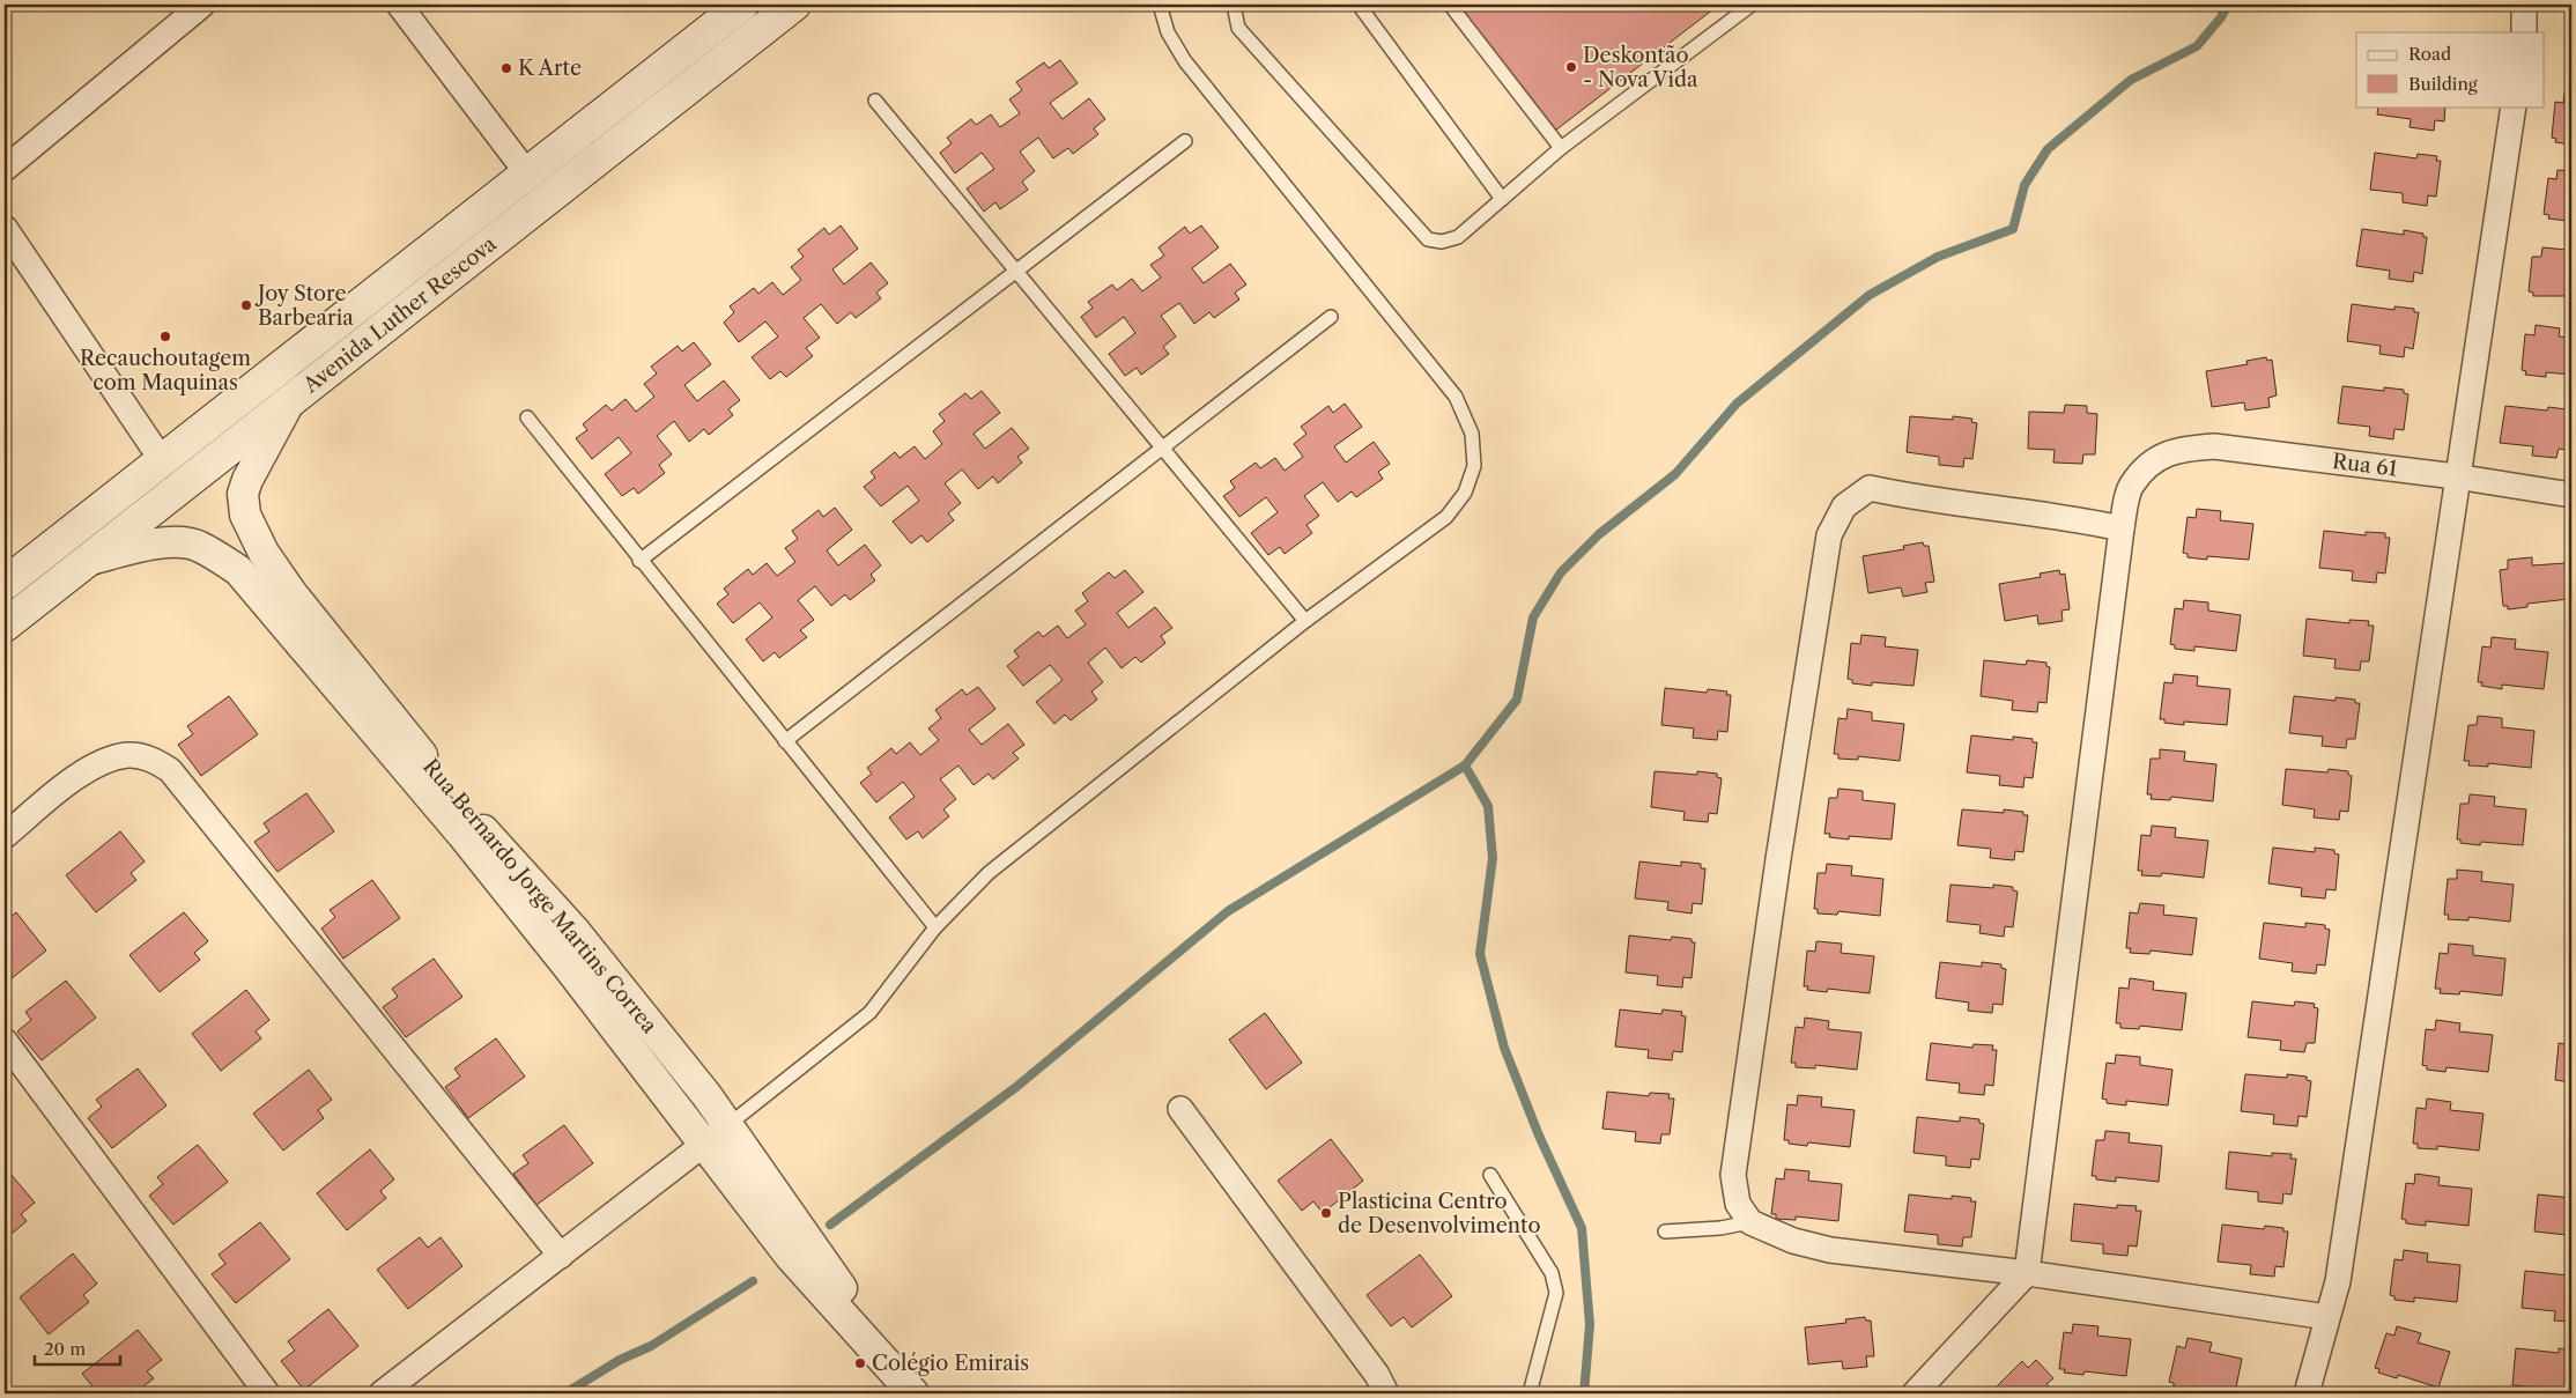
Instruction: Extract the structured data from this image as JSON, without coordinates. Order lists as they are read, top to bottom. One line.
{"streets":{"main road":["Avenida Luther Rescova"],"street":["Rua 61","Rua Bernardo Jorge Martins Correa"]},"crossings":[["Avenida Luther Rescova","Rua Bernardo Jorge Martins Correa"]],"places":["Deskontão - Nova Vida","K Arte","Joy Store Barbearia","Recauchoutagem com Maquinas","Plasticina Centro de Desenvolvimento","Colégio Emirais"],"legend":["Road","Building"],"scale_bar":"20 m"}
